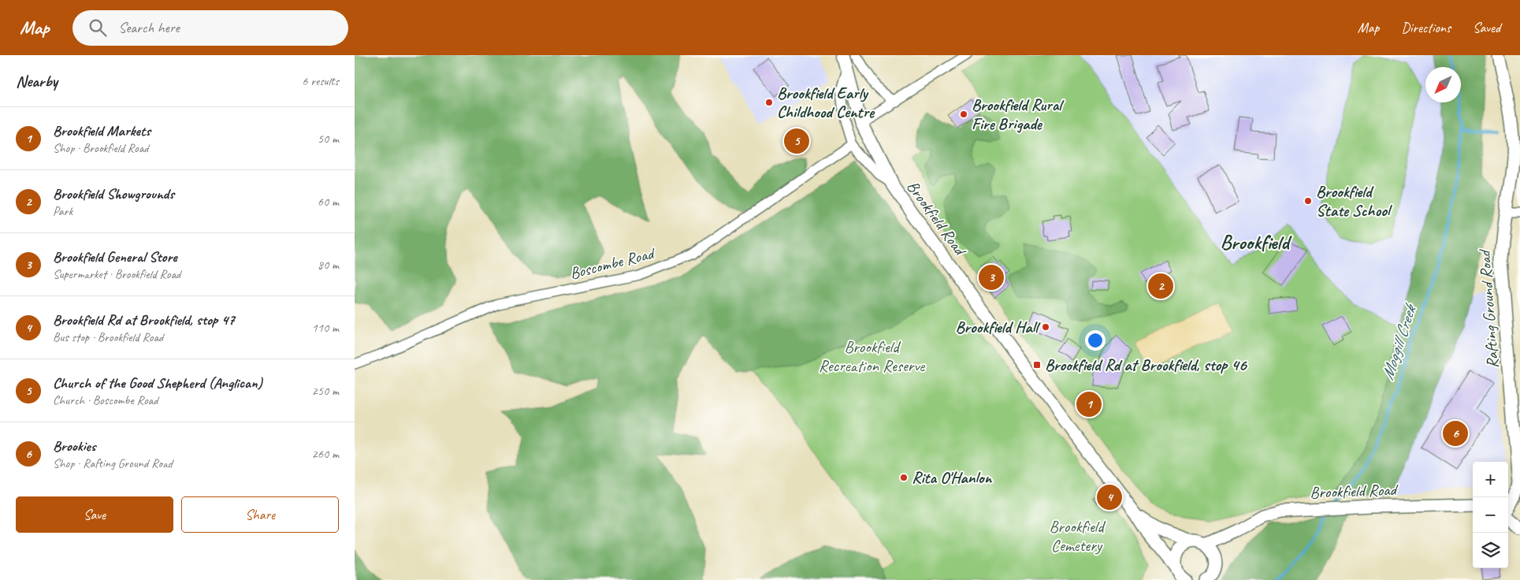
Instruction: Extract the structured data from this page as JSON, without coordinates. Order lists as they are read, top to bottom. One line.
{"streets":{"main road":["Brookfield Road","Rafting Ground Road"],"street":["Boscombe Road"]},"districts":["Brookfield"],"water":["Moggill Creek"],"parks":["Brookfield Recreation Reserve","Brookfield Cemetery"],"places":{"other":["Brookfield Early Childhood Centre","Brookfield Rural Fire Brigade","Brookfield State School","Brookfield Hall","Rita O'Hanlon"],"transit":["Brookfield Rd at Brookfield, stop 46"]},"north":"bottom left","page":{"header":"Map","search":"Search here","nav":["Map","Directions","Saved"],"heading":["Nearby","6 results"],"list":[{"mark":"1","name":"Brookfield Markets","note":"Shop · Brookfield Road","value":"50 m"},{"mark":"2","name":"Brookfield Showgrounds","note":"Park","value":"60 m"},{"mark":"3","name":"Brookfield General Store","note":"Supermarket · Brookfield Road","value":"80 m"},{"mark":"4","name":"Brookfield Rd at Brookfield, stop 47","note":"Bus stop · Brookfield Road","value":"110 m"},{"mark":"5","name":"Church of the Good Shepherd (Anglican)","note":"Church · Boscombe Road","value":"250 m"},{"mark":"6","name":"Brookies","note":"Shop · Rafting Ground Road","value":"260 m"}],"pins":["5","3","2","1","6","4"],"map_buttons":["+","−"],"buttons":["Save","Share"]}}
